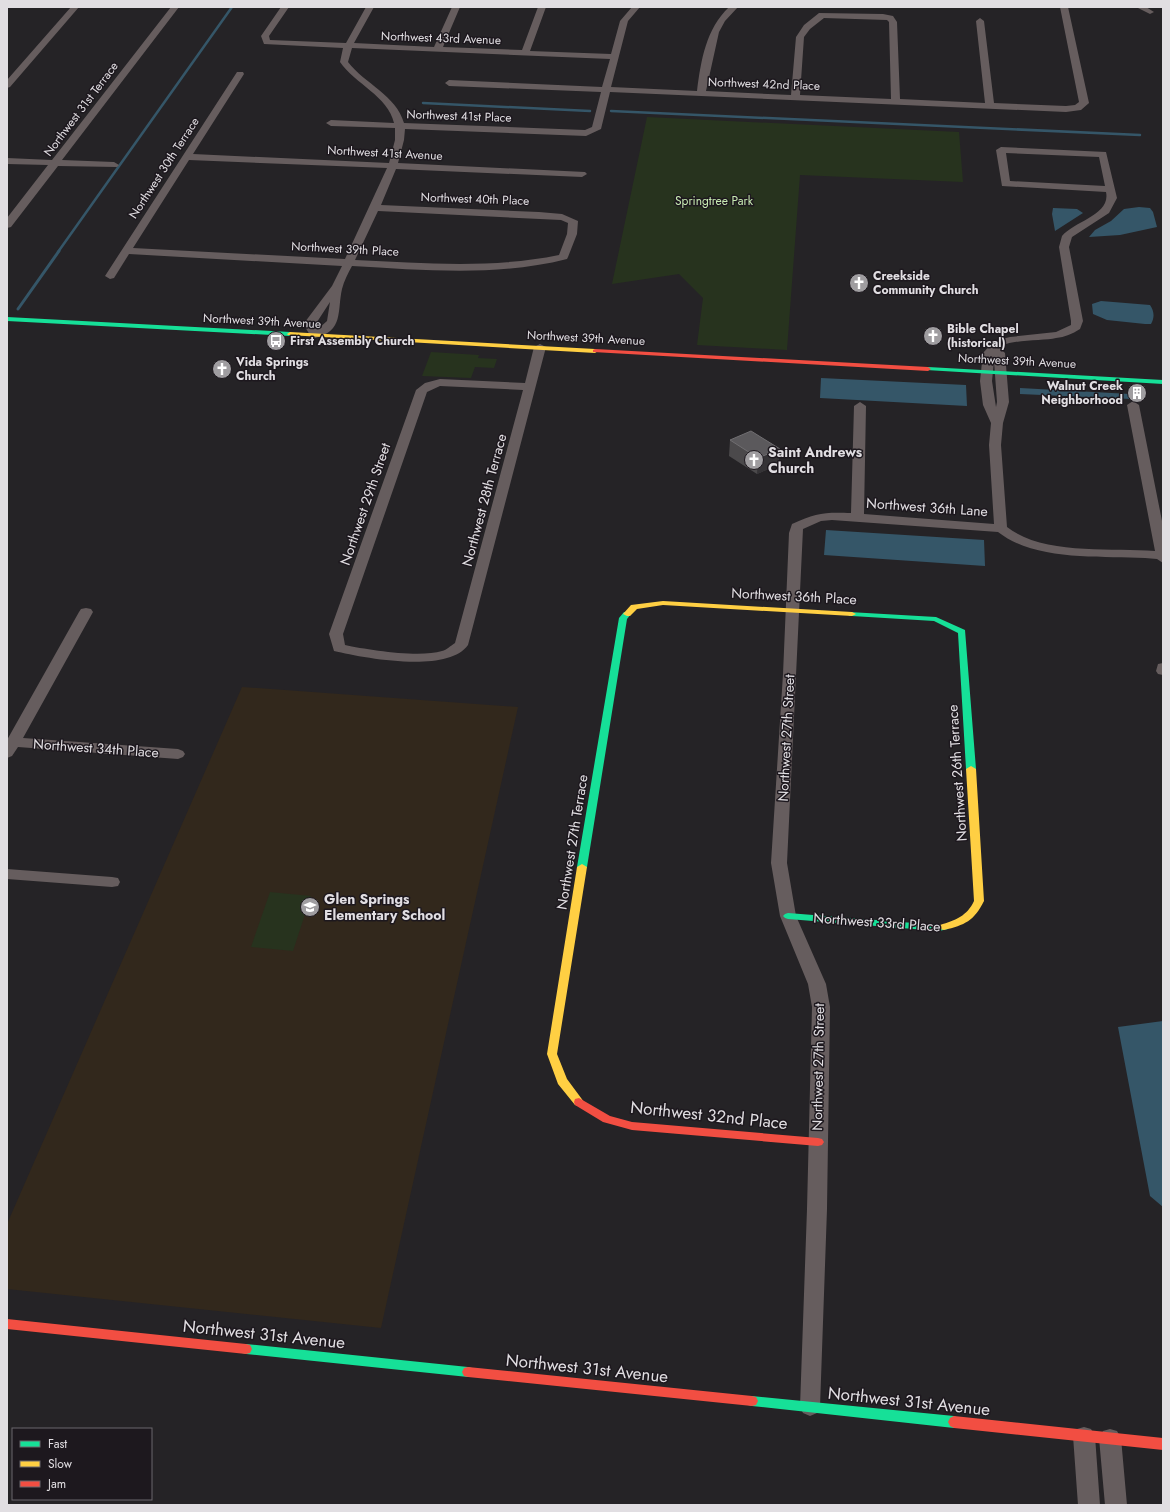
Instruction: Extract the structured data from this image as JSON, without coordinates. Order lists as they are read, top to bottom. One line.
{"streets":{"street":["Northwest 43rd Avenue","Northwest 42nd Place","Northwest 31st Terrace","Northwest 41st Place","Northwest 41st Avenue","Northwest 30th Terrace","Northwest 40th Place","Northwest 39th Place","Northwest 39th Avenue","Northwest 28th Terrace","Northwest 29th Street","Northwest 36th Lane","Northwest 36th Place","Northwest 27th Street","Northwest 34th Place","Northwest 26th Terrace","Northwest 27th Terrace","Northwest 33rd Place","Northwest 32nd Place","Northwest 31st Avenue"]},"crossings":[["Northwest 42nd Place","Northwest 41st Place"],["Northwest 41st Avenue","Northwest 30th Terrace"],["Northwest 30th Terrace","Northwest 39th Place"],["Northwest 40th Place","Northwest 39th Place"],["Northwest 39th Avenue","Northwest 28th Terrace"],["Northwest 28th Terrace","Northwest 29th Street"],["Northwest 36th Lane","Northwest 27th Street"],["Northwest 36th Place","Northwest 27th Street"],["Northwest 36th Place","Northwest 26th Terrace"],["Northwest 36th Place","Northwest 27th Terrace"],["Northwest 27th Street","Northwest 33rd Place"],["Northwest 27th Street","Northwest 32nd Place"],["Northwest 27th Street","Northwest 31st Avenue"],["Northwest 26th Terrace","Northwest 33rd Place"],["Northwest 27th Terrace","Northwest 32nd Place"]],"parks":["Springtree Park"],"places":{"church":["Creekside Community Church","Bible Chapel (historical)","Vida Springs Church","Saint Andrews Church"],"bus stop":["First Assembly Church"],"building":["Walnut Creek Neighborhood"],"school or university":["Glen Springs Elementary School"]},"legend":["Fast","Slow","Jam"]}
